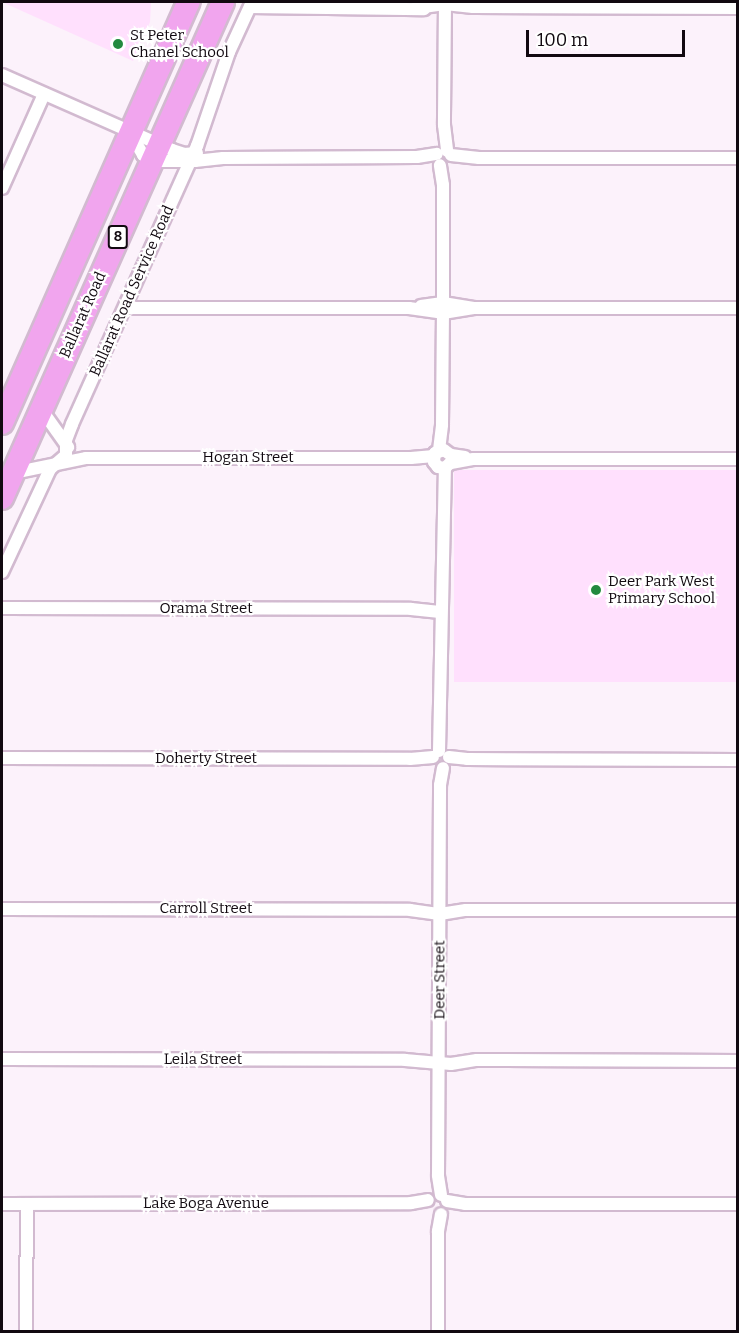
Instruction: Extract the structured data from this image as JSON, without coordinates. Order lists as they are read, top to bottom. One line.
{"streets":{"highway":["8","Ballarat Road"],"street":["Ballarat Road Service Road","Hogan Street","Orama Street","Doherty Street","Carroll Street","Deer Street","Leila Street","Lake Boga Avenue"]},"crossings":[["Ballarat Road Service Road","Hogan Street"],["Ballarat Road","Hogan Street"],["Hogan Street","Deer Street"],["Orama Street","Deer Street"],["Doherty Street","Deer Street"],["Carroll Street","Deer Street"],["Deer Street","Leila Street"],["Deer Street","Lake Boga Avenue"]],"places":["St Peter Chanel School","Deer Park West Primary School"],"scale_bar":"100 m"}
